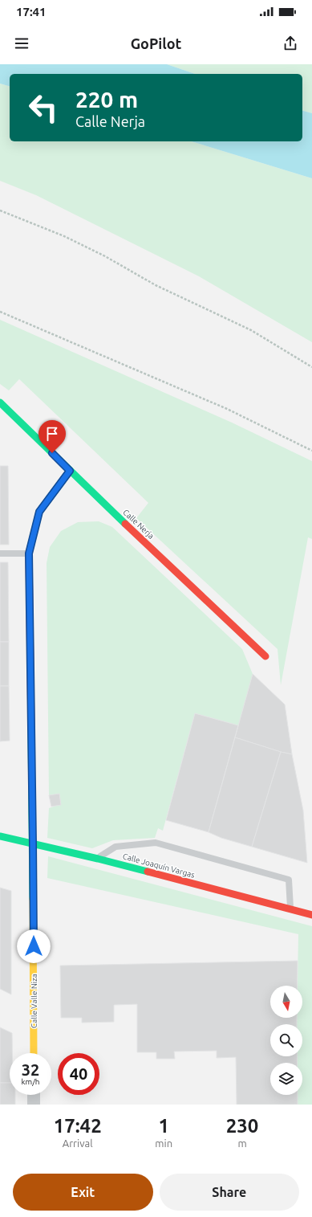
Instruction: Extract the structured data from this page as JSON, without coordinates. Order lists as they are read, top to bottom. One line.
{"streets":{"street":["Calle Nerja","Calle Joaquín Vargas","Calle Valle Niza"]},"crossings":[["Calle Nerja","Calle Valle Niza"],["Calle Joaquín Vargas","Calle Valle Niza"]],"north":"bottom","page":{"status":"17:41","header":"GoPilot","turn":["220 m","Calle Nerja"],"speed":"32 km/h","limit":"40","eta":["17:42","Arrival","1","min","230","m"],"buttons":["Exit","Share"]}}
